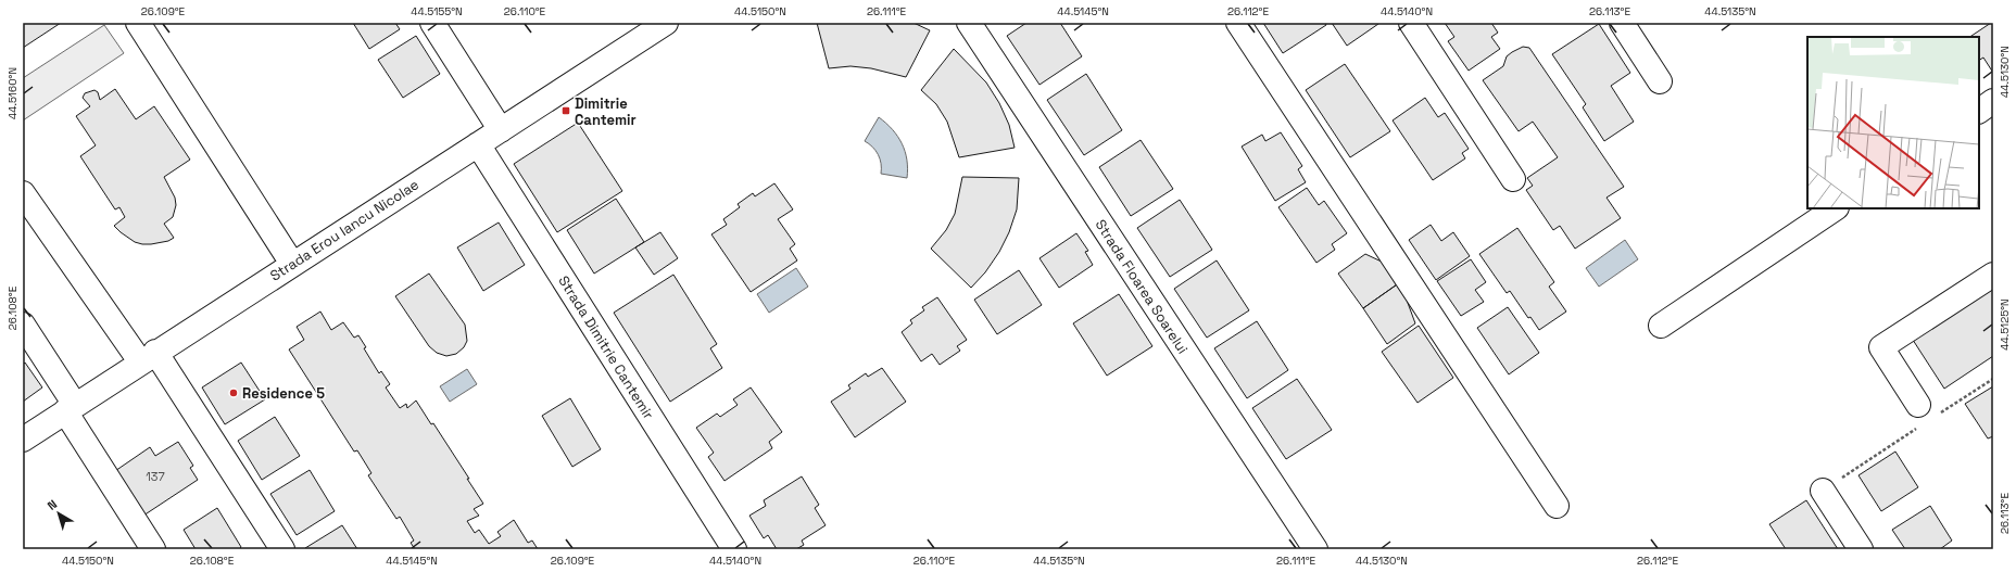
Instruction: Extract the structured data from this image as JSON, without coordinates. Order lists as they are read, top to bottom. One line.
{"streets":{"street":["Strada Erou Iancu Nicolae","Strada Floarea Soarelui","Strada Dimitrie Cantemir"]},"crossings":[["Strada Erou Iancu Nicolae","Strada Dimitrie Cantemir"]],"places":{"transit":["Dimitrie Cantemir"],"other":["Residence 5"]},"house_numbers":["137"],"north":"top left","coordinates":["26.109°E","44.5155°N","26.110°E","44.5150°N","26.111°E","44.5145°N","26.112°E","44.5140°N","26.113°E","44.5135°N","44.5130°N","44.5160°N","26.108°E","44.5125°N"]}
